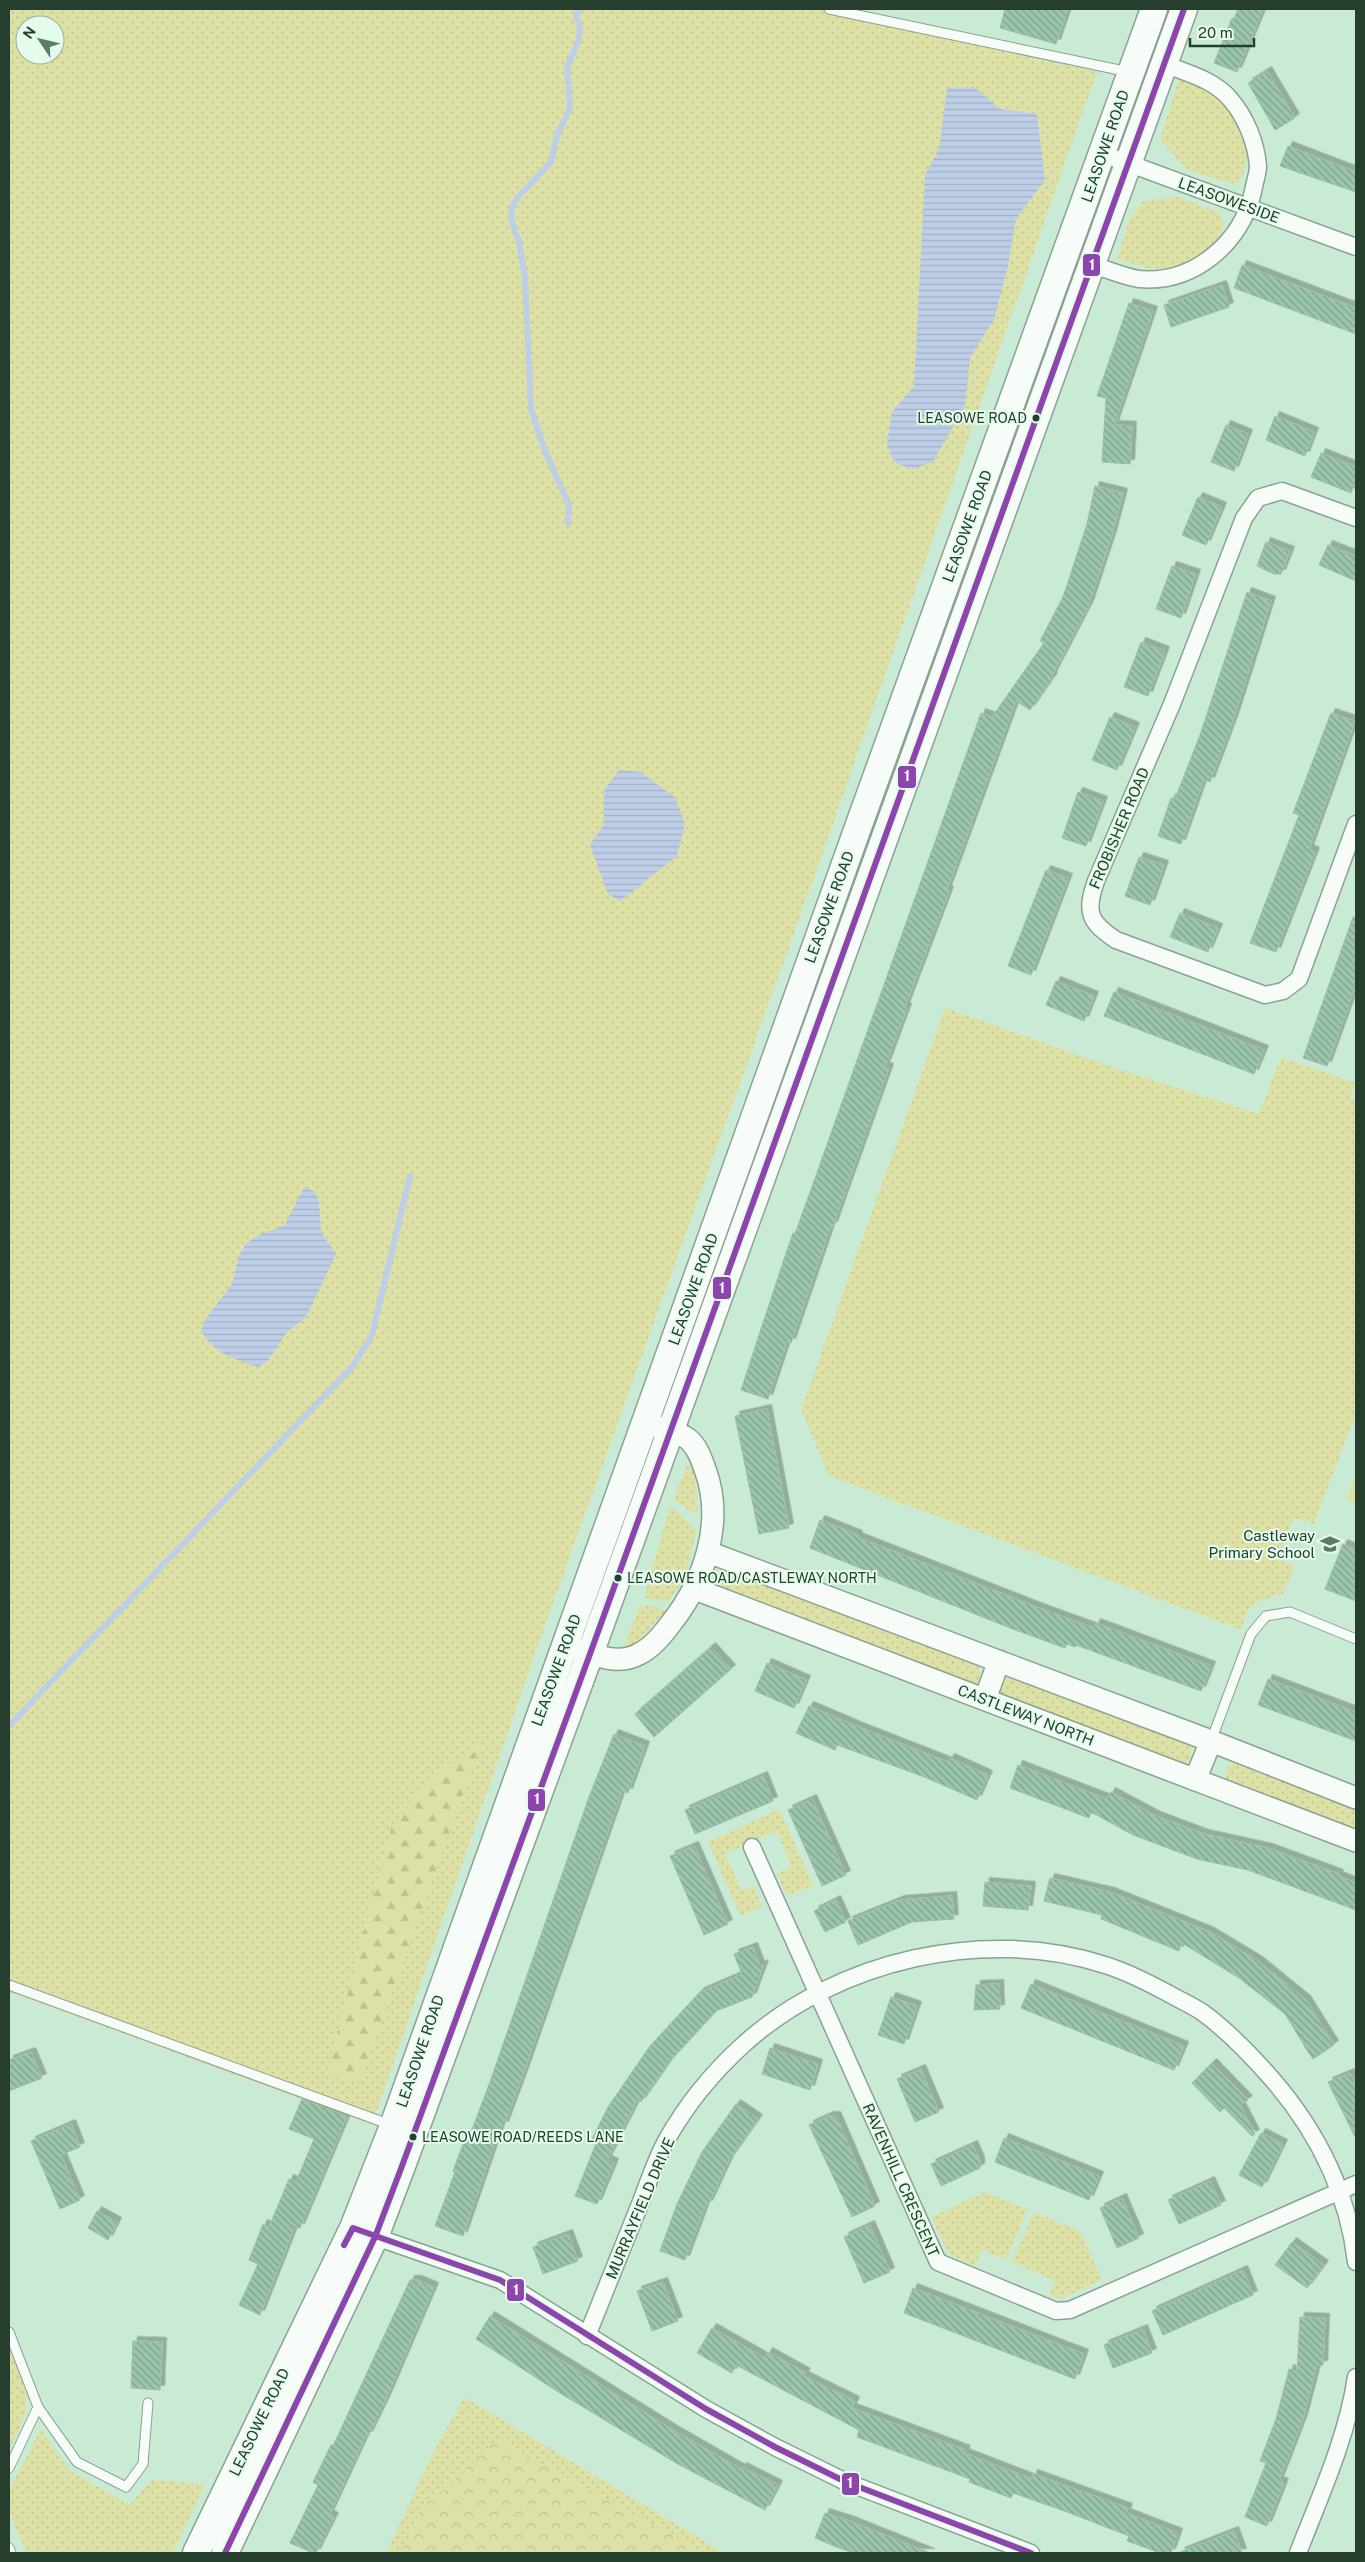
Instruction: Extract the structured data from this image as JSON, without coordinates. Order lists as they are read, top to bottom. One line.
{"streets":{"main road":["LEASOWE ROAD"],"street":["LEASOWESIDE","FROBISHER ROAD","CASTLEWAY NORTH","RAVENHILL CRESCENT","MURRAYFIELD DRIVE"]},"crossings":[["LEASOWE ROAD","LEASOWESIDE"],["LEASOWE ROAD","CASTLEWAY NORTH"],["RAVENHILL CRESCENT","MURRAYFIELD DRIVE"]],"places":{"other":["LEASOWE ROAD","LEASOWE ROAD/CASTLEWAY NORTH","LEASOWE ROAD/REEDS LANE"],"school or university":["Castleway Primary School"]},"lines":["transit line 1"],"scale_bar":"20 m","north":"top left"}
